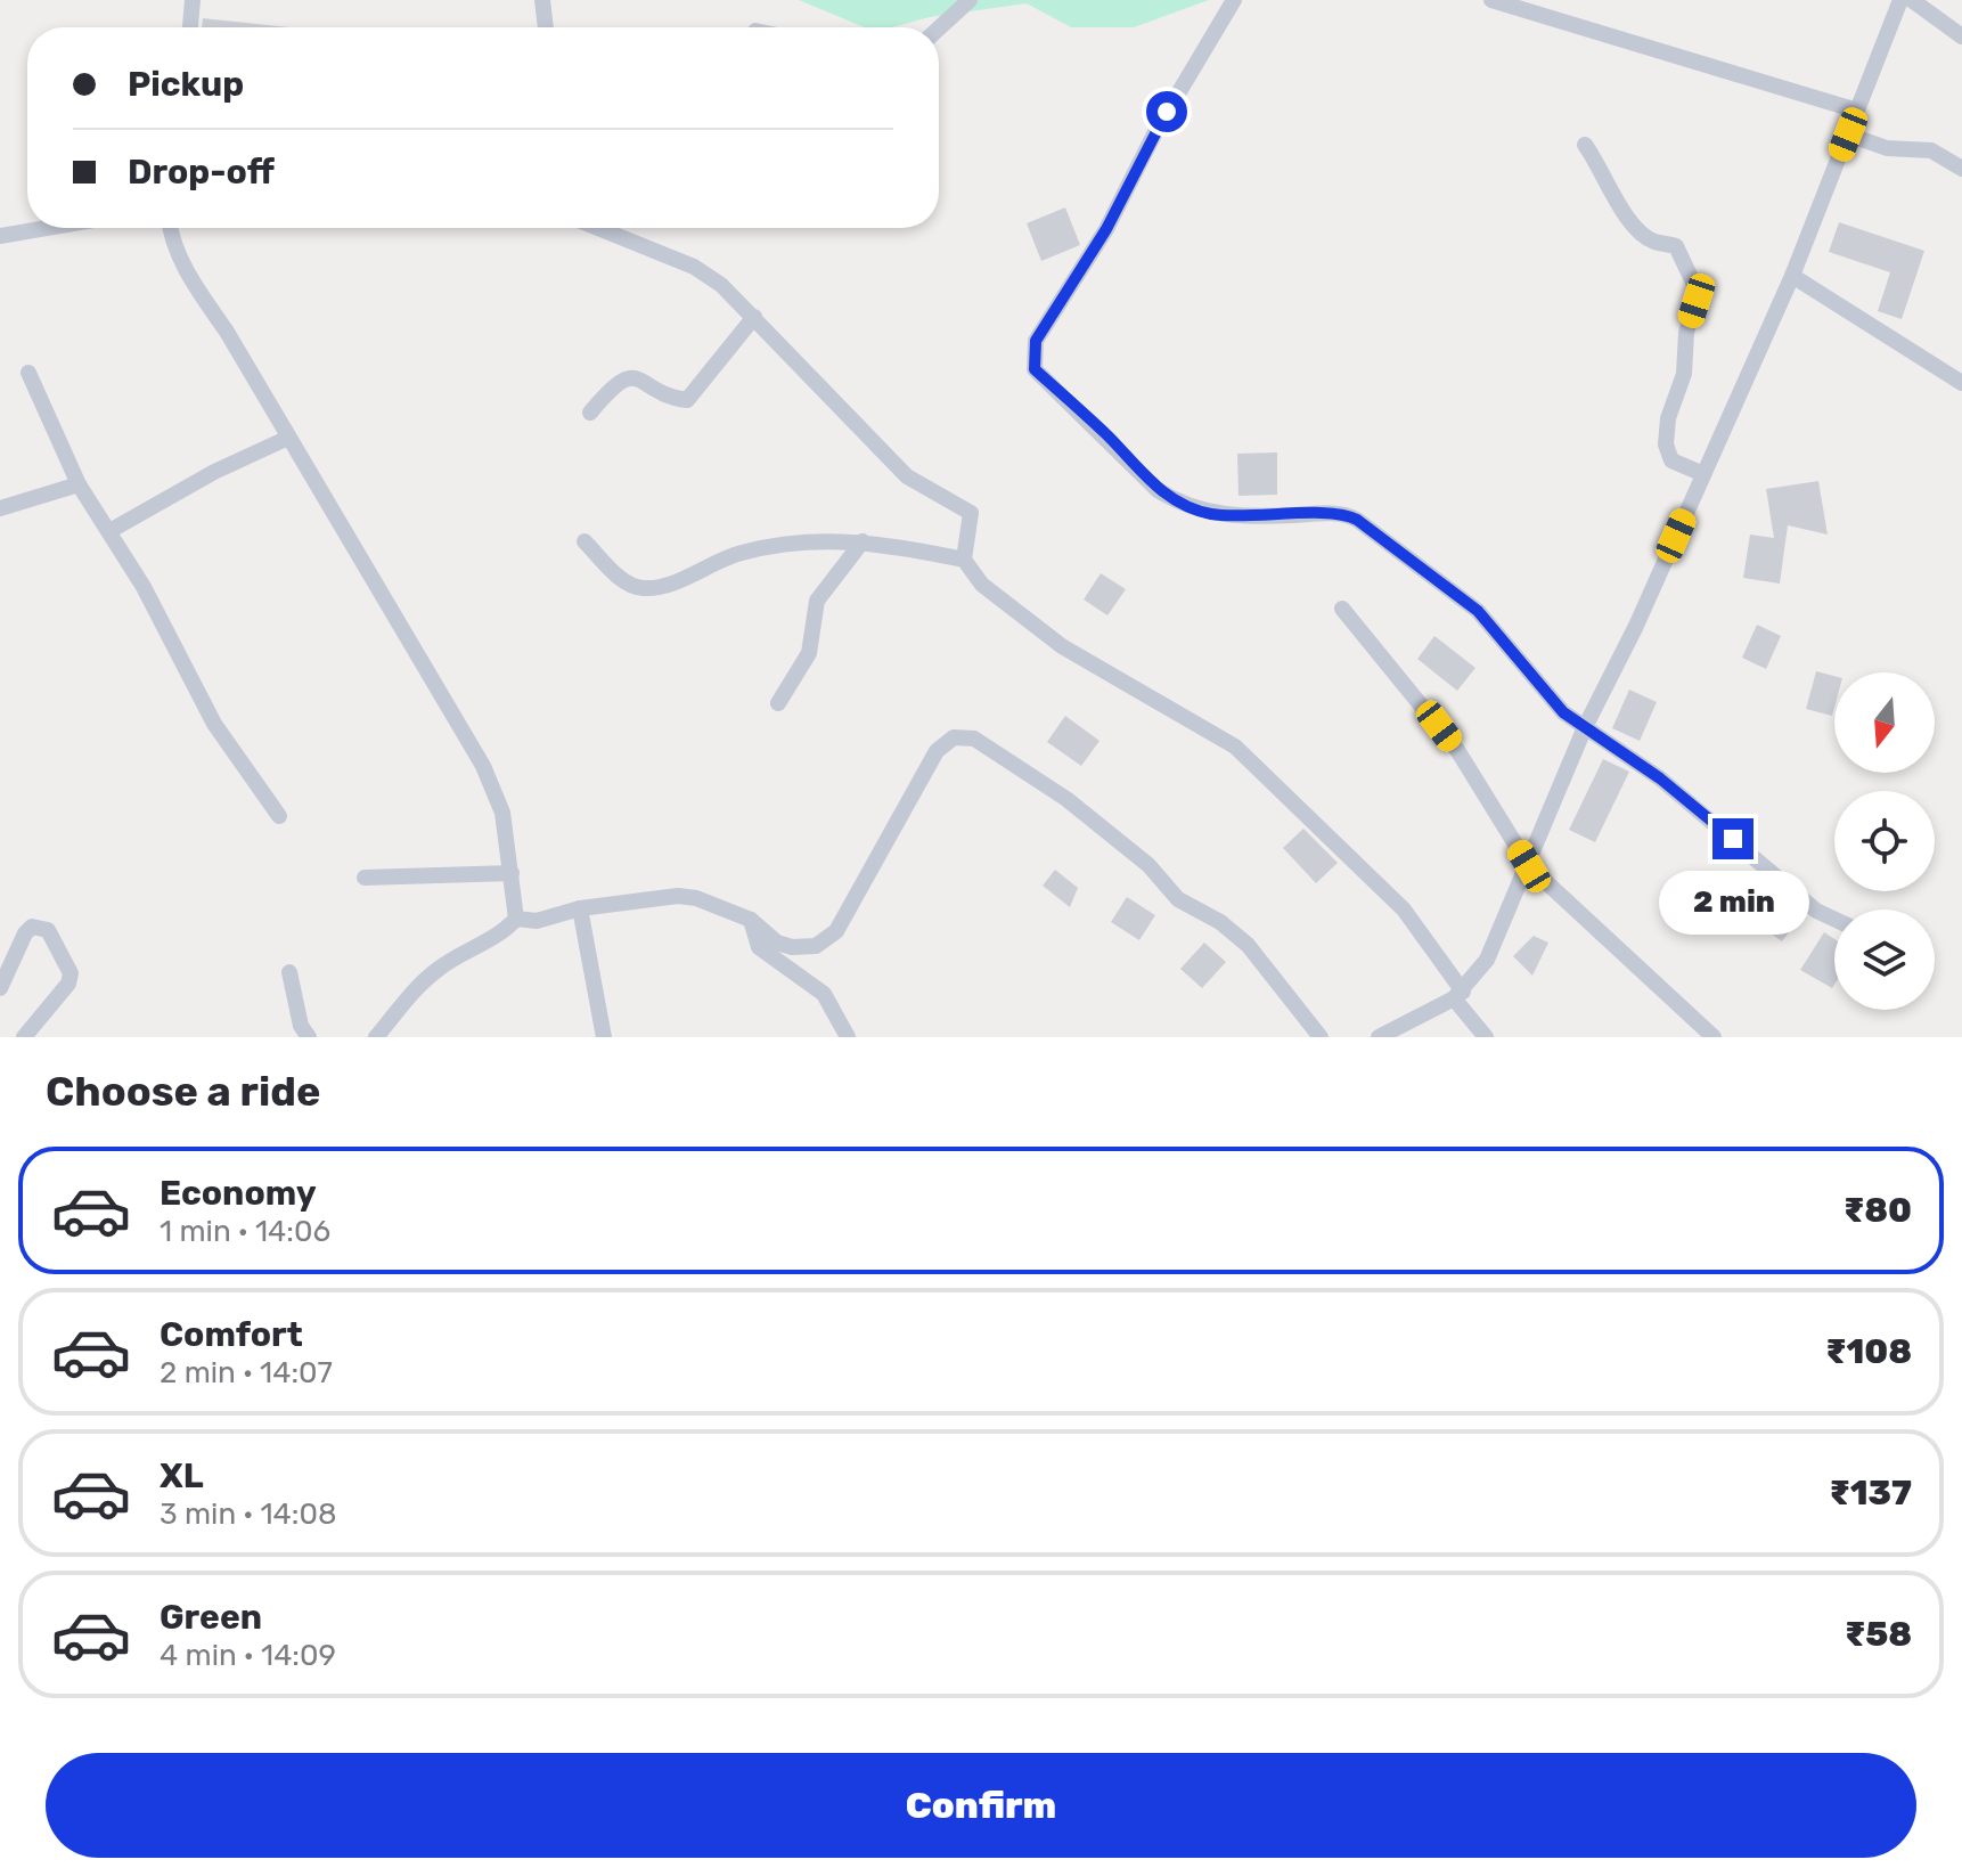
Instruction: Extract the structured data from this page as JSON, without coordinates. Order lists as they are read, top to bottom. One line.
{"north":"bottom","page":{"banner":["Pickup","Drop-off"],"bubble":"2 min","heading":"Choose a ride","list":[{"name":"Economy","note":"1 min · 14:06","value":"₹80"},{"name":"Comfort","note":"2 min · 14:07","value":"₹108"},{"name":"XL","note":"3 min · 14:08","value":"₹137"},{"name":"Green","note":"4 min · 14:09","value":"₹58"}],"buttons":"Confirm"}}
